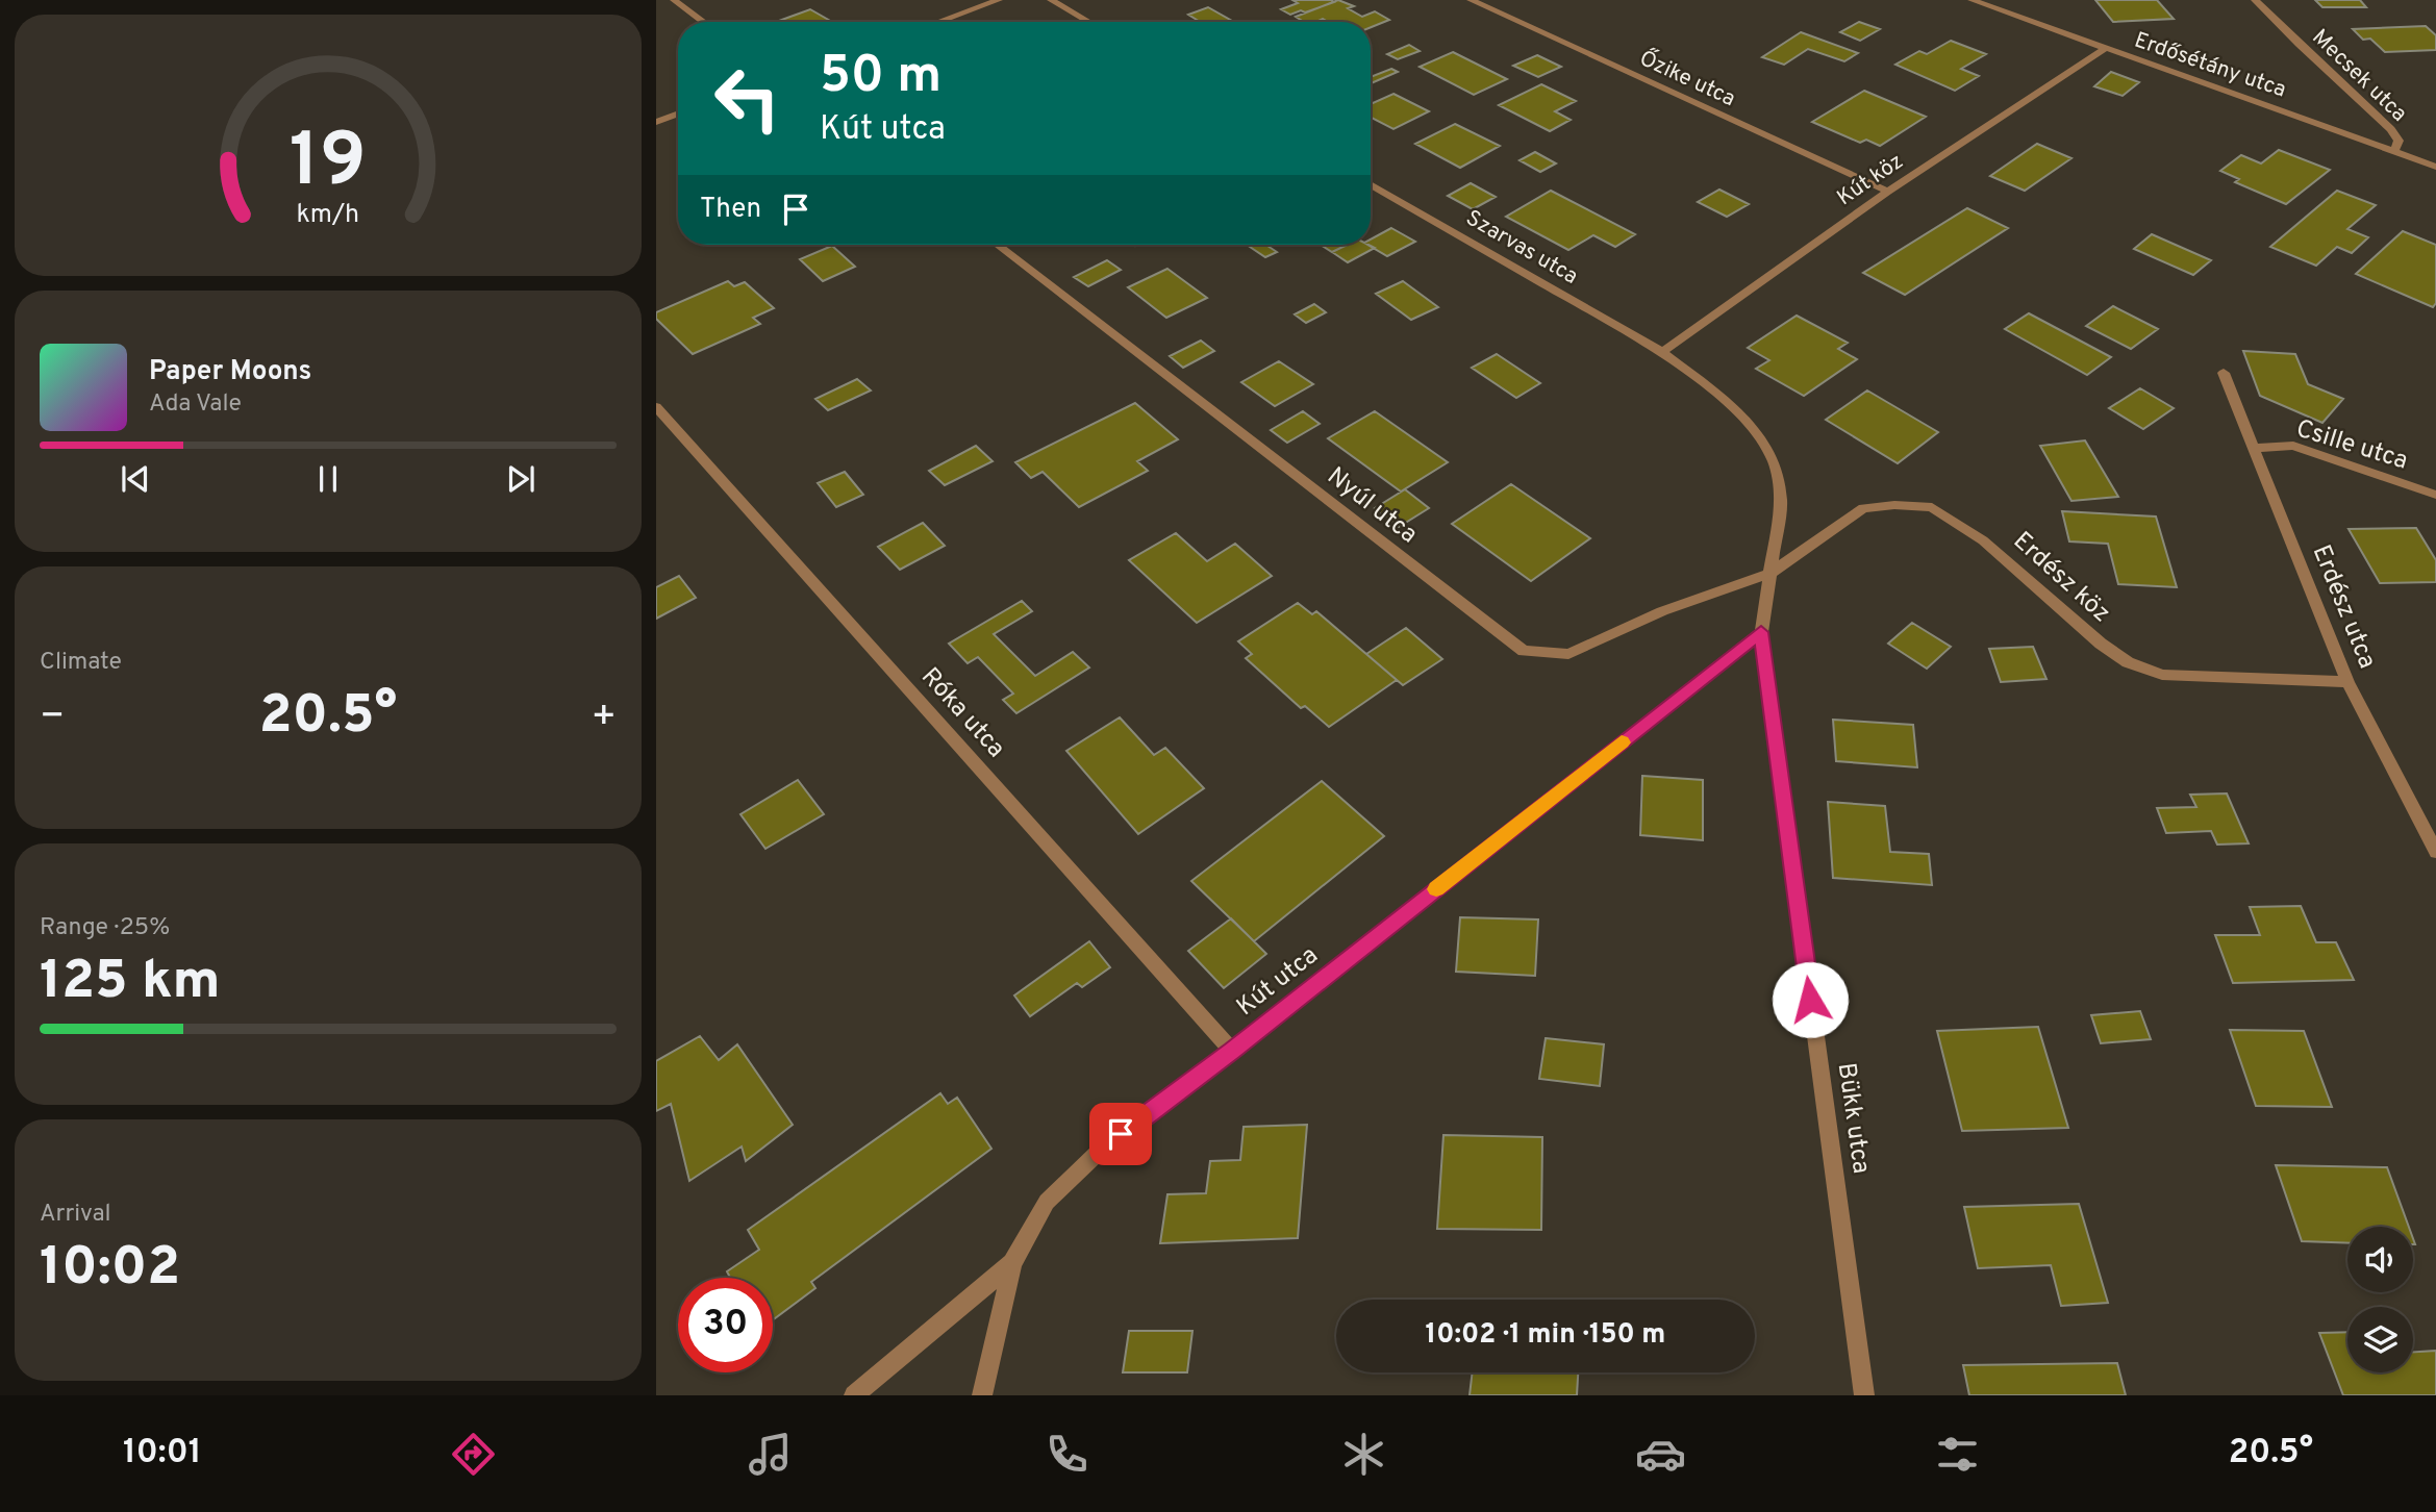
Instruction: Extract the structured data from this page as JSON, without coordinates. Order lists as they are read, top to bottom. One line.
{"streets":{"street":["Erdősétány utca","Mecsek utca","Őzike utca","Kút köz","Szarvas utca","Csille utca","Nyúl utca","Erdész köz","Erdész utca","Róka utca","Kút utca","Bükk utca"]},"crossings":[["Erdősétány utca","Mecsek utca"],["Erdősétány utca","Kút köz"],["Őzike utca","Kút köz"],["Kút köz","Szarvas utca"],["Szarvas utca","Nyúl utca"],["Szarvas utca","Erdész köz"],["Szarvas utca","Bükk utca"],["Csille utca","Erdész utca"],["Nyúl utca","Erdész köz"],["Nyúl utca","Bükk utca"],["Erdész köz","Erdész utca"],["Erdész köz","Bükk utca"],["Róka utca","Kút utca"],["Kút utca","Bükk utca"]],"page":{"turn":["50 m","Kút utca"],"then":"Then","song":["Paper Moons","Ada Vale"],"tile":["Climate",["Range · 25%","125 km"],["Arrival","10:02"]],"heat":["−","20.5°","+"],"limit":"30","trip":"10:02 · 1 min · 150 m","tabs":["10:01","20.5°"],"gauge":["19","km/h"]}}
